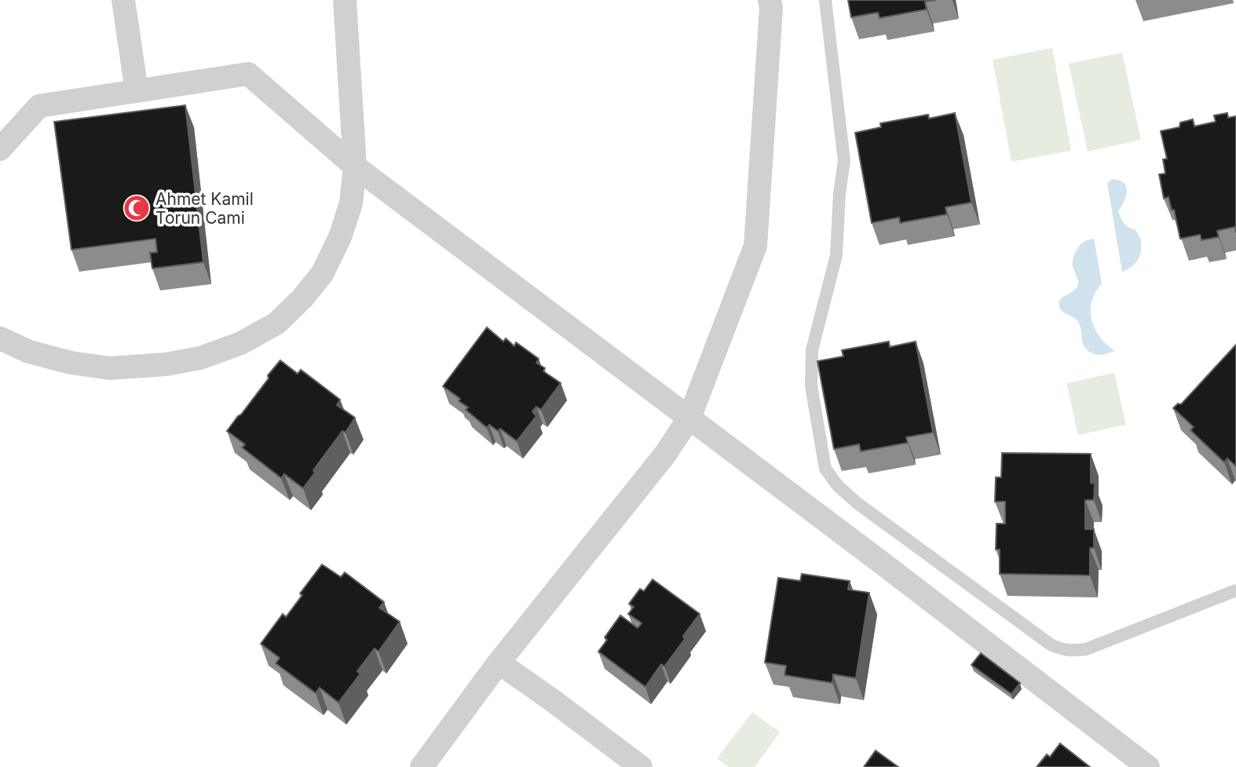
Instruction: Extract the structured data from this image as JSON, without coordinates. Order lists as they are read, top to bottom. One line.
{"places":{"mosque":["Ahmet Kamil Torun Cami"]}}
